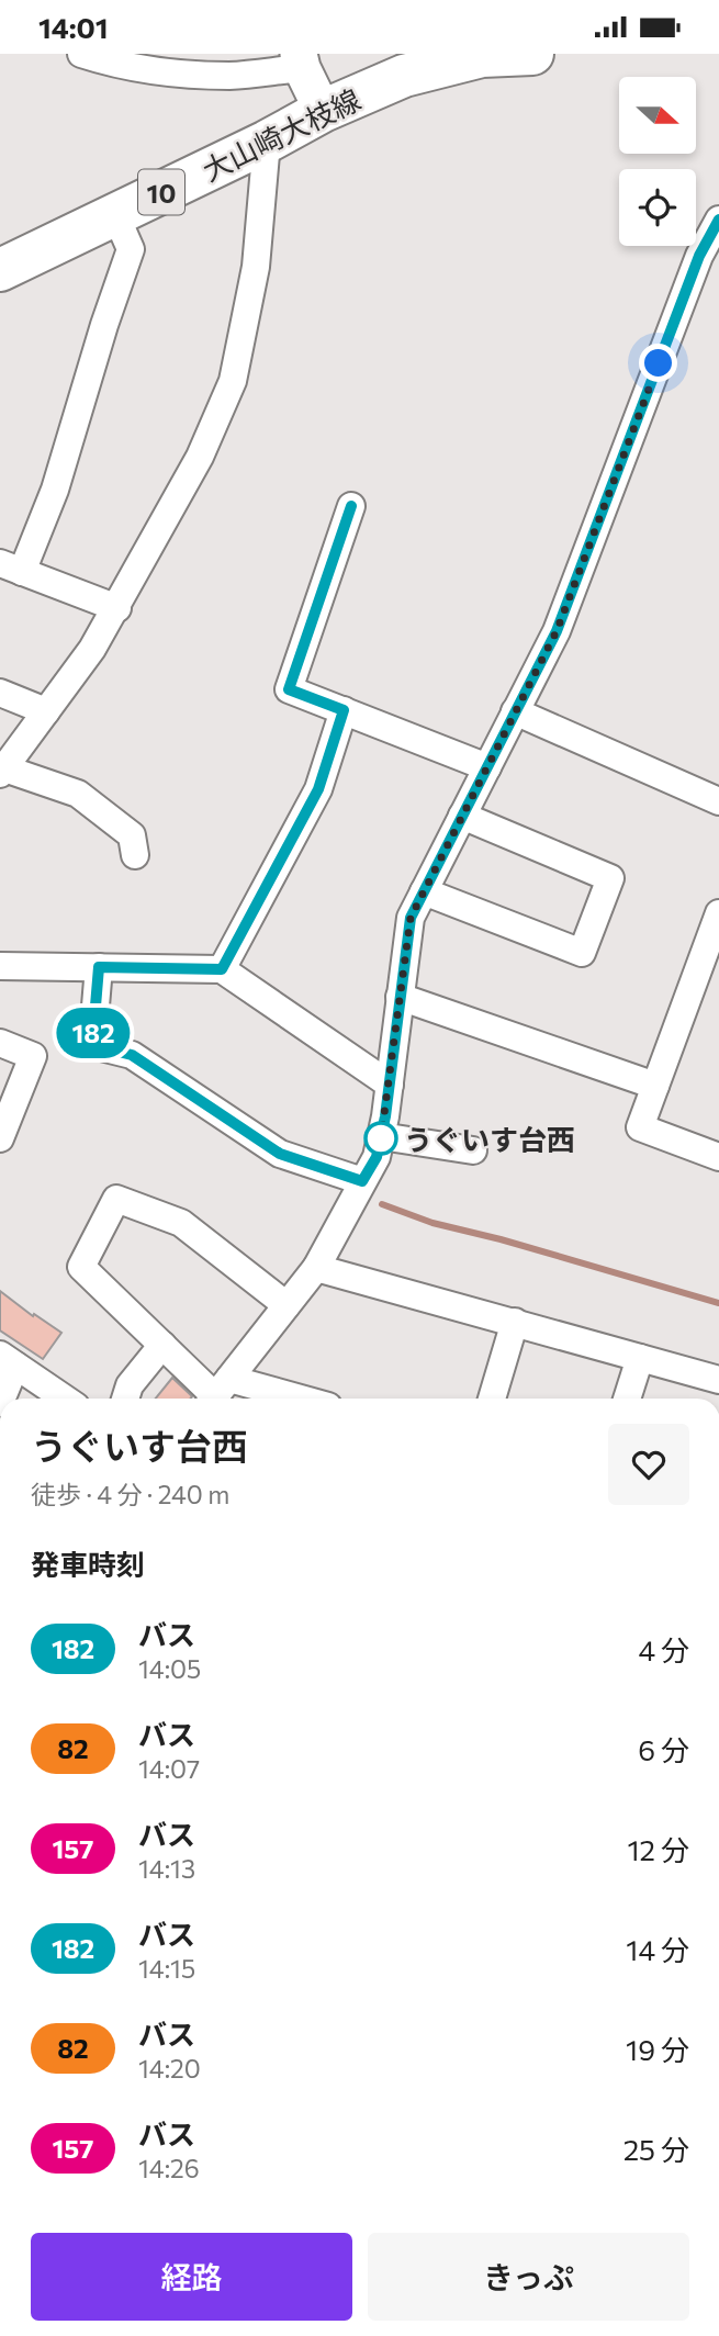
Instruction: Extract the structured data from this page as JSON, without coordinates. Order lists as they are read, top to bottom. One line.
{"streets":{"main road":["大山崎大枝線","10"]},"places":["うぐいす台西"],"lines":["bus line 182"],"north":"right","page":{"status":"14:01","on_map":"182","heading":[["うぐいす台西","徒歩 · 4 分 · 240 m"],"発車時刻"],"list":[{"mark":"182","name":"バス","note":"14:05","value":"4 分"},{"mark":"82","name":"バス","note":"14:07","value":"6 分"},{"mark":"157","name":"バス","note":"14:13","value":"12 分"},{"mark":"182","name":"バス","note":"14:15","value":"14 分"},{"mark":"82","name":"バス","note":"14:20","value":"19 分"},{"mark":"157","name":"バス","note":"14:26","value":"25 分"}],"buttons":["経路","きっぷ"]}}
